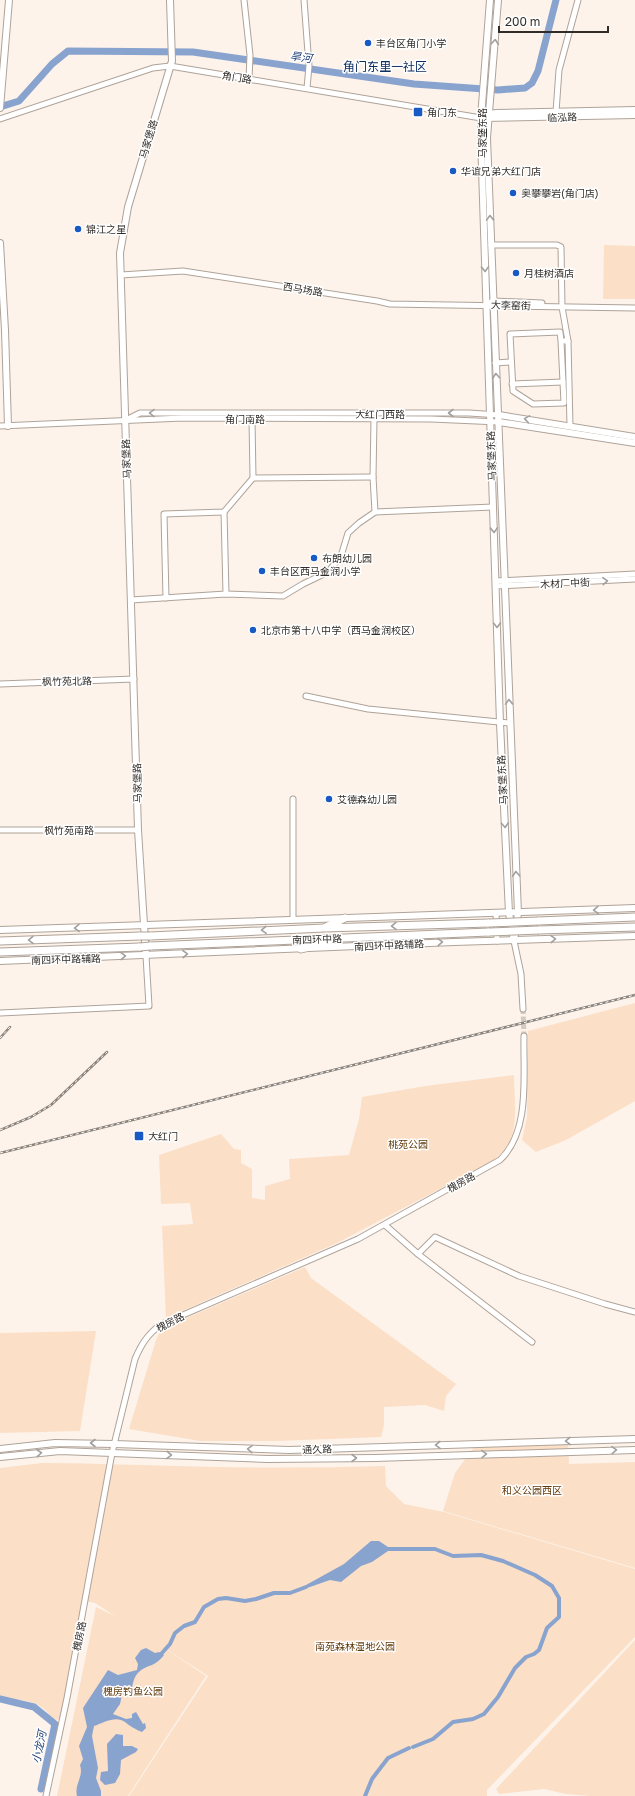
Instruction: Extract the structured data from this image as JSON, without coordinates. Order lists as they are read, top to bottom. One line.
{"streets":{"highway":["南四环中路"],"main road":["临泓路","马家堡东路","马家堡路","大红门西路","南四环中路辅路","通久路"],"street":["角门路","西马场路","大李窑街","角门南路","木材厂中街","枫竹苑北路","枫竹苑南路","槐房路"]},"crossings":[["角门路","马家堡东路"],["角门路","马家堡路"],["临泓路","马家堡东路"],["马家堡东路","西马场路"],["马家堡东路","大李窑街"],["马家堡东路","大红门西路"],["马家堡东路","角门南路"],["马家堡东路","木材厂中街"],["马家堡东路","南四环中路辅路"],["马家堡路","西马场路"],["马家堡路","大红门西路"],["马家堡路","角门南路"],["马家堡路","枫竹苑北路"],["马家堡路","枫竹苑南路"],["马家堡路","南四环中路辅路"],["西马场路","大李窑街"],["大红门西路","角门南路"],["槐房路","通久路"]],"one_way":["大红门西路"],"districts":["角门东里一社区"],"water":["旱河","小龙河"],"parks":["桃苑公园","和义公园西区","南苑森林湿地公园","槐房钓鱼公园"],"places":{"other":["丰台区角门小学","华谊兄弟大红门店","奥攀攀岩(角门店)","锦江之星","月桂树酒店","布朗幼儿园","丰台区西马金润小学","北京市第十八中学（西马金润校区）","艾德森幼儿园"],"transit":["角门东","大红门"]},"scale_bar":"200 m"}
